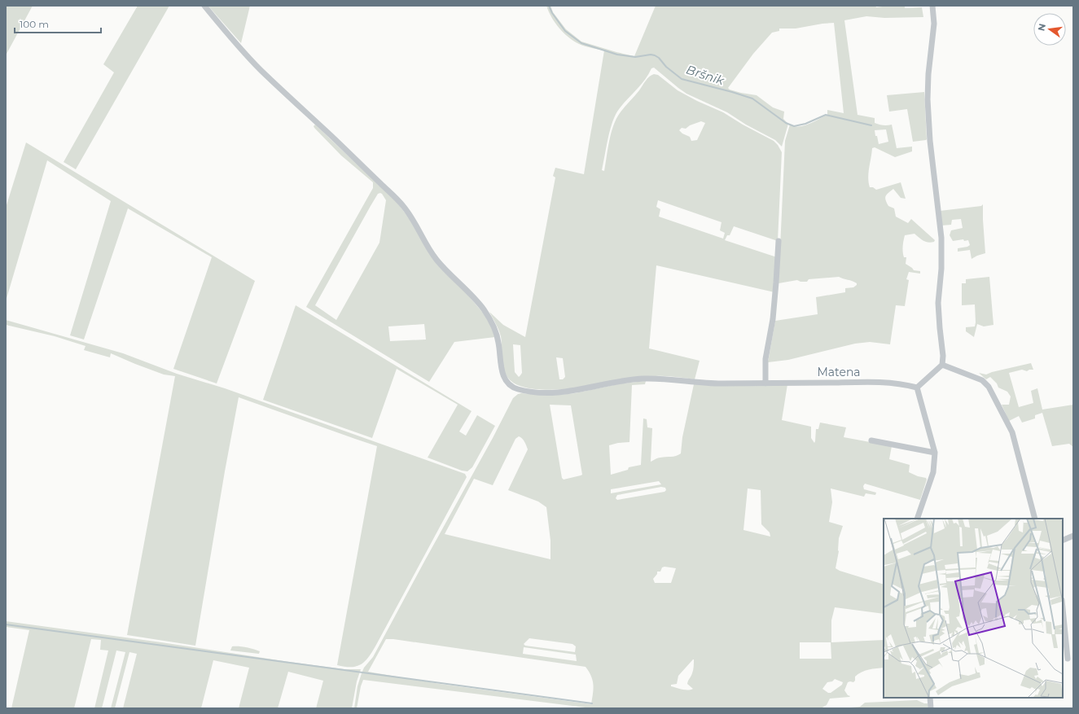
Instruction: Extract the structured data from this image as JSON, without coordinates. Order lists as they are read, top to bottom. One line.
{"streets":{"street":["Matena"]},"water":["Bršnik"],"scale_bar":"100 m","north":"left"}
